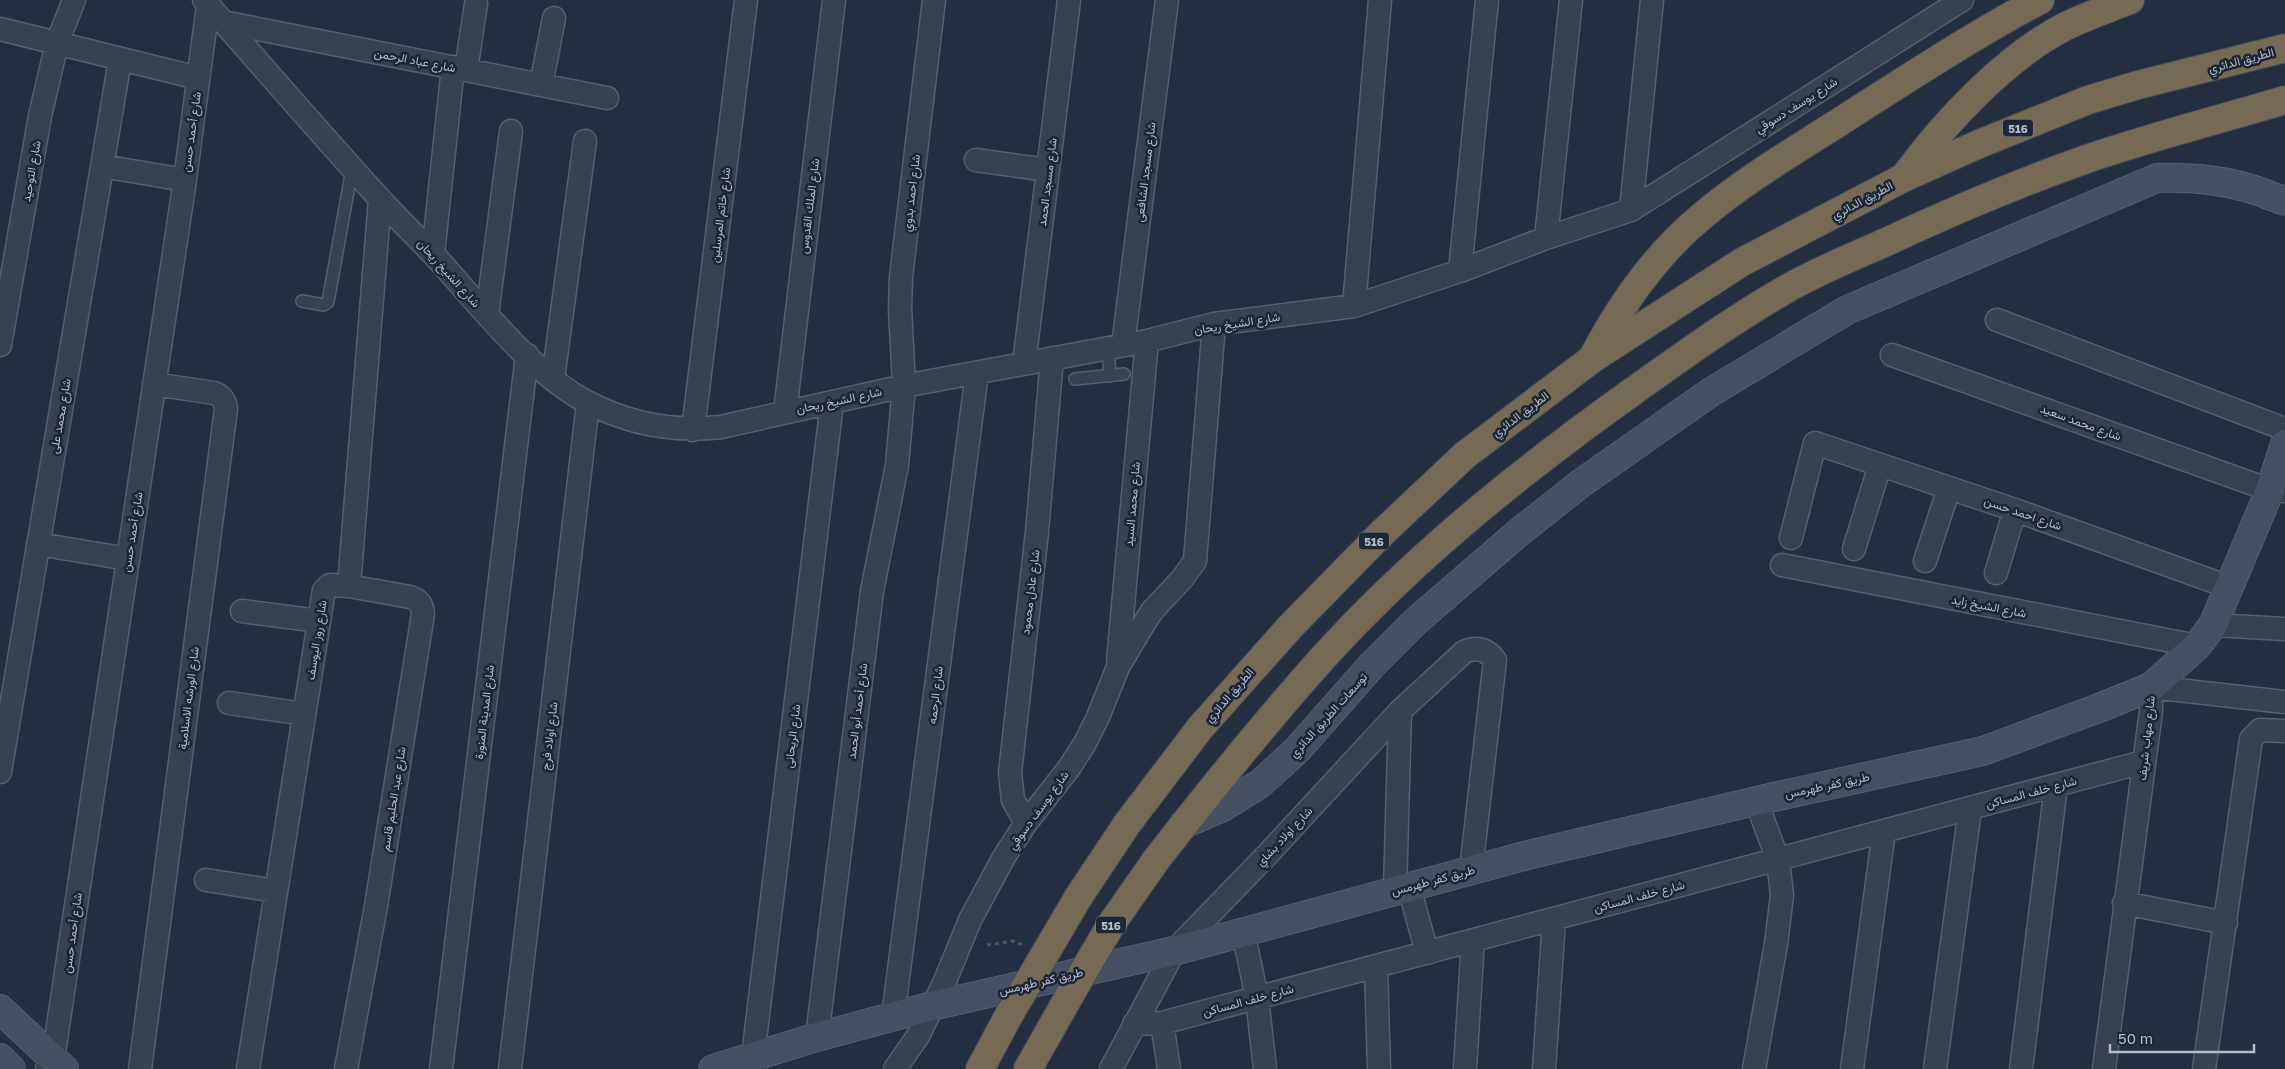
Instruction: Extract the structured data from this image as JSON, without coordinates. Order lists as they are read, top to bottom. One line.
{"streets":{"highway":["الطريق الدائري","516"],"street":["شارع عباد الرحمن","شارع يوسف دسوقي","شارع أحمد حسن","شارع التوحيد","شارع مسجد الشافعى","شارع مسجد الحمد","شارع احمد بدوي","شارع الملك القدوس","شارع خاتم المرسلين","شارع الشيخ ريحان","شارع محمد على","شارع محمد سعيد","شارع محمد السيد","شارع احمد حسن","شارع عادل محمود","شارع الشيخ زايد","شارع روز اليوسف","شارع الرحمه","شارع الورشه الاسلامية","شارع أحمد أبو الحمد","شارع المدينة المنورة","توسعات الطريق الدائري","شارع اولاد فرج","شارع الريحانى","شارع مهاب شريف","طريق كفر طهرمس","شارع خلف المساكن","شارع عبد الحليم قاسم","شارع اولاد بشاي"]},"crossings":[["شارع عباد الرحمن","شارع الشيخ ريحان"],["شارع يوسف دسوقي","شارع الشيخ ريحان"],["شارع يوسف دسوقي","شارع محمد السيد"],["شارع يوسف دسوقي","شارع عادل محمود"],["شارع يوسف دسوقي","طريق كفر طهرمس"],["516","توسعات الطريق الدائري"],["شارع أحمد حسن","شارع الشيخ ريحان"],["شارع أحمد حسن","شارع الورشه الاسلامية"],["شارع مسجد الشافعى","شارع الشيخ ريحان"],["شارع مسجد الحمد","شارع الشيخ ريحان"],["شارع احمد بدوي","شارع الشيخ ريحان"],["شارع احمد بدوي","شارع أحمد أبو الحمد"],["شارع الملك القدوس","شارع الشيخ ريحان"],["شارع خاتم المرسلين","شارع الشيخ ريحان"],["شارع الشيخ ريحان","شارع محمد السيد"],["شارع الشيخ ريحان","شارع عادل محمود"],["شارع الشيخ ريحان","شارع الرحمه"],["شارع الشيخ ريحان","شارع أحمد أبو الحمد"],["شارع الشيخ ريحان","شارع المدينة المنورة"],["شارع الشيخ ريحان","شارع اولاد فرج"],["شارع الشيخ ريحان","شارع الريحانى"],["شارع محمد سعيد","شارع مهاب شريف"],["شارع احمد حسن","شارع مهاب شريف"],["شارع الشيخ زايد","شارع مهاب شريف"],["شارع روز اليوسف","شارع عبد الحليم قاسم"],["شارع الرحمه","طريق كفر طهرمس"],["شارع أحمد أبو الحمد","طريق كفر طهرمس"],["شارع الريحانى","طريق كفر طهرمس"],["شارع مهاب شريف","طريق كفر طهرمس"],["شارع مهاب شريف","شارع خلف المساكن"],["طريق كفر طهرمس","شارع اولاد بشاي"],["شارع خلف المساكن","شارع اولاد بشاي"]],"scale_bar":"50 m"}
